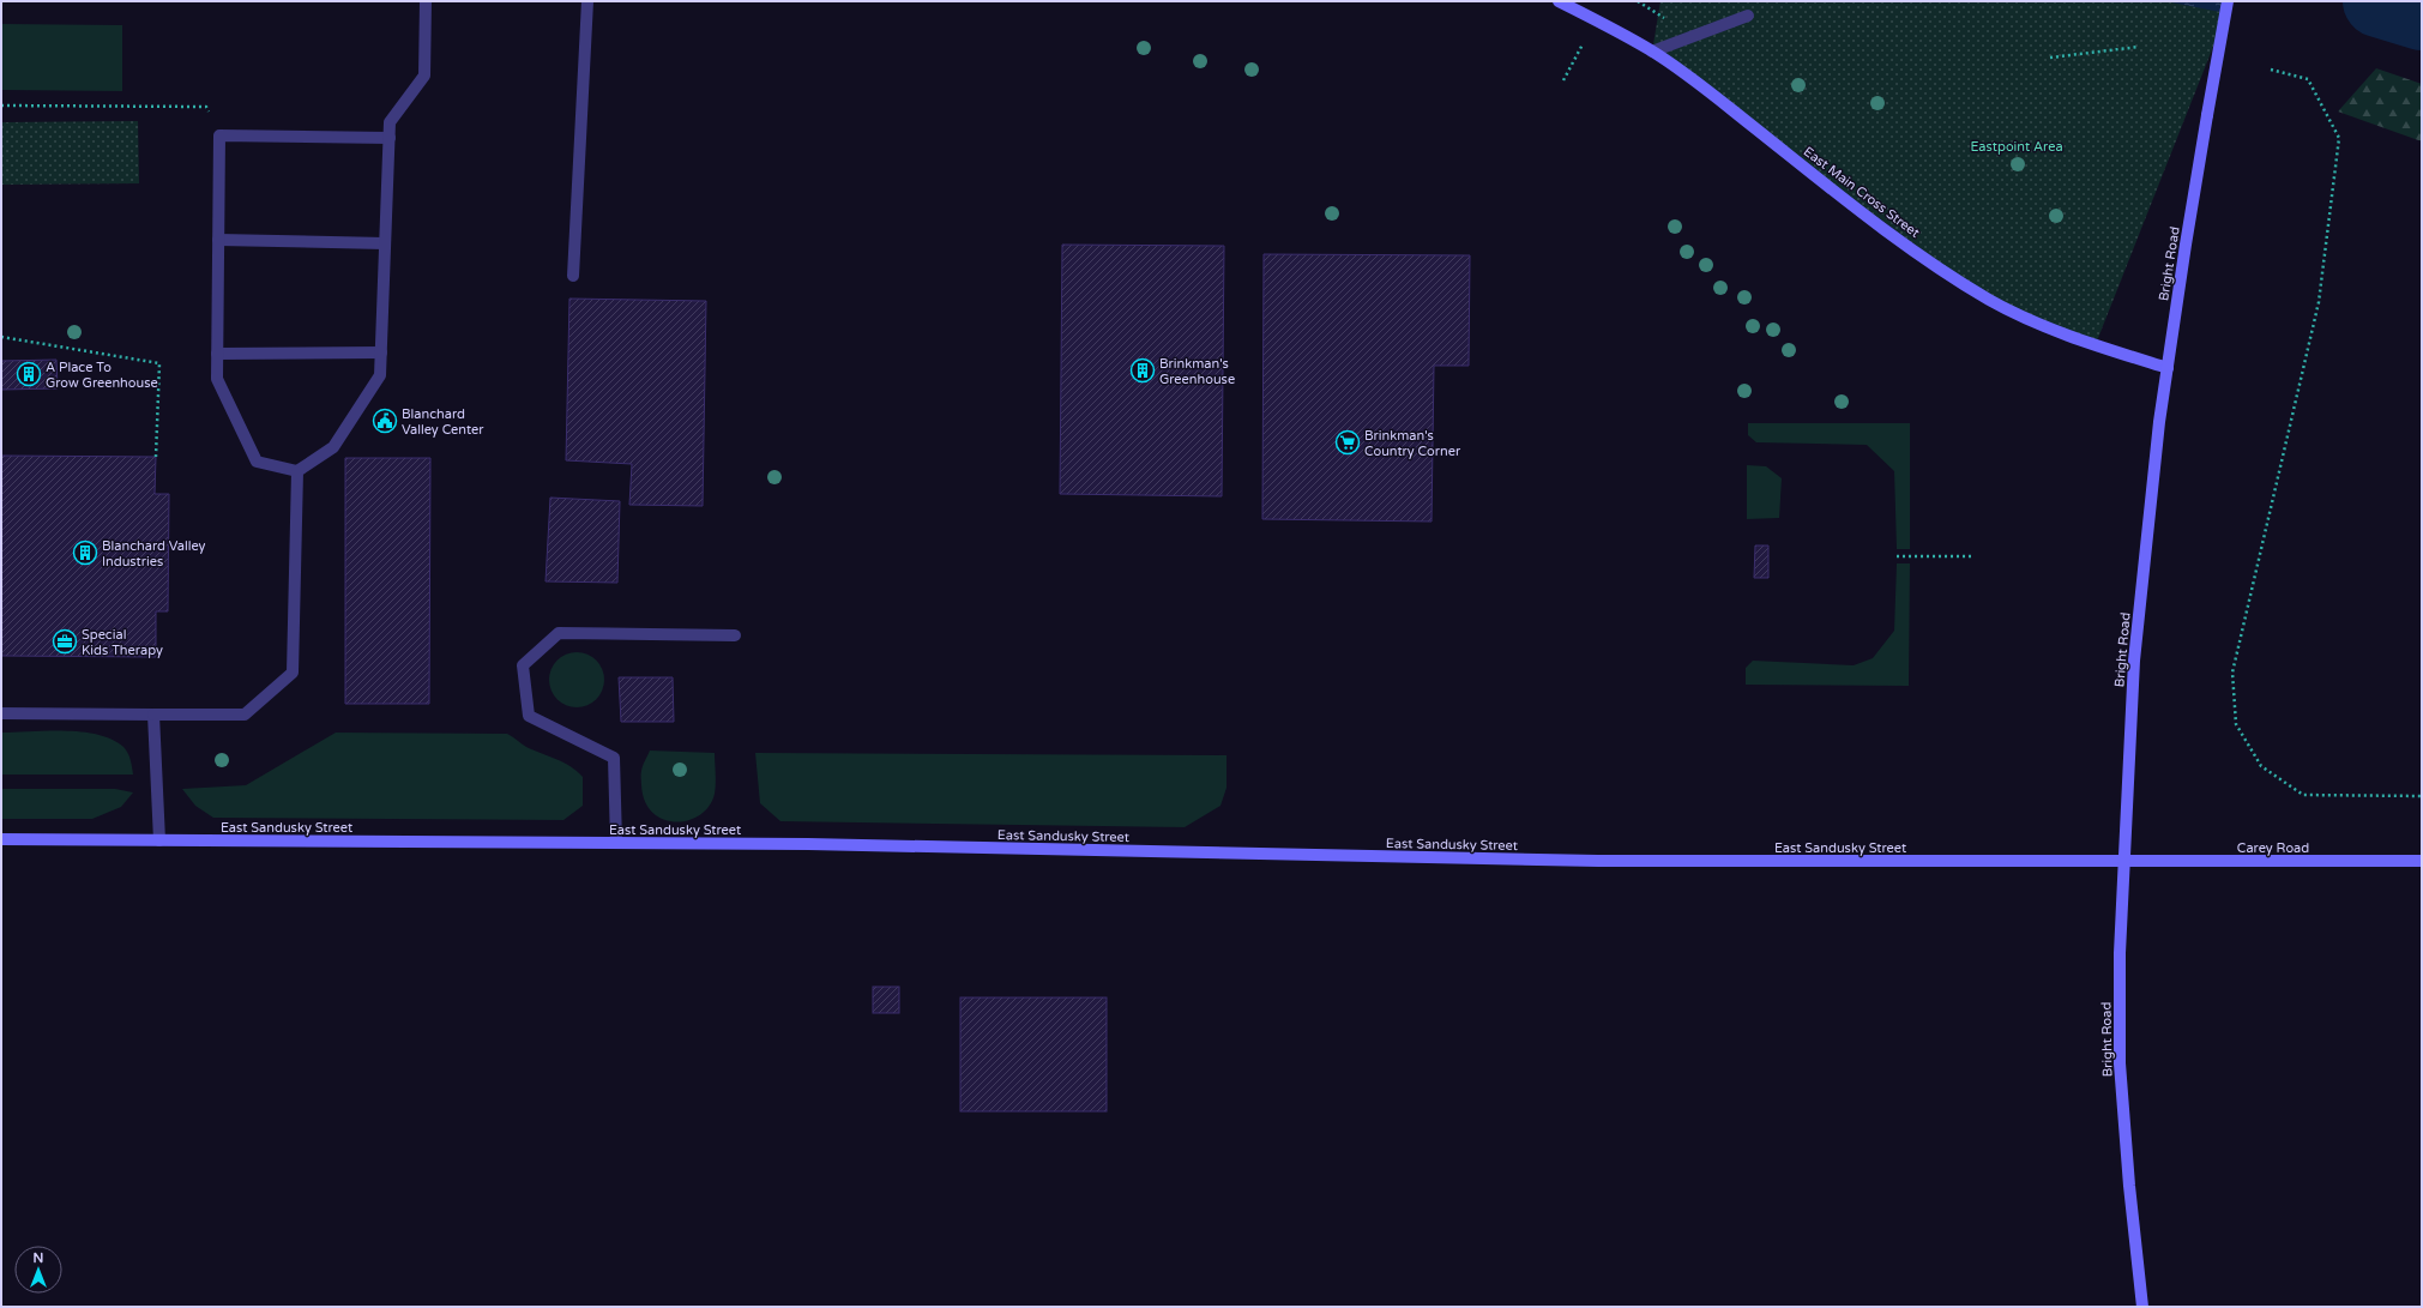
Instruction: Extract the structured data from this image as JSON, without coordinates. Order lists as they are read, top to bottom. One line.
{"streets":{"main road":["East Main Cross Street","Bright Road","East Sandusky Street","Carey Road"]},"crossings":[["East Main Cross Street","Bright Road"],["Bright Road","East Sandusky Street"],["Bright Road","Carey Road"],["East Sandusky Street","Carey Road"]],"parks":["Eastpoint Area"],"places":{"building":["Brinkman's Greenhouse","A Place To Grow Greenhouse","Blanchard Valley Industries"],"public building":["Blanchard Valley Center"],"supermarket":["Brinkman's Country Corner"],"office":["Special Kids Therapy"]},"north":"top"}
